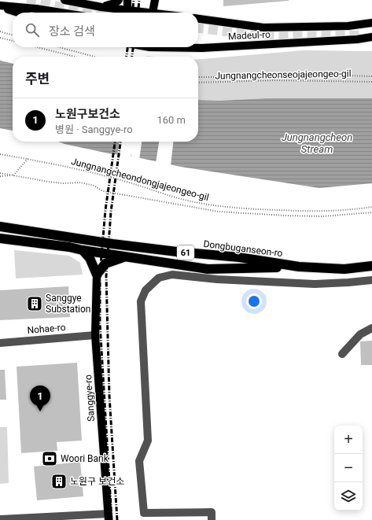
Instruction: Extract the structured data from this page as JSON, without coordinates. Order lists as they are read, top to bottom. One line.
{"streets":{"highway":["Dongbuganseon-ro","61"],"main road":["Madeul-ro","Sanggye-ro"],"street":["Nohae-ro"],"path":["Jungnangcheonseojajeongeo-gil","Jungnangcheondongjajeongeo-gil"]},"crossings":[["Nohae-ro","Sanggye-ro"]],"water":["Jungnangcheon Stream"],"places":{"building":["Sanggye Substation","노원구 보건소"],"bank":["Woori Bank"]},"page":{"search":"장소 검색","heading":"주변","list":[{"mark":"1","name":"노원구보건소","note":"병원 · Sanggye-ro","value":"160 m"}],"pins":"1","map_buttons":["+","−"]}}
